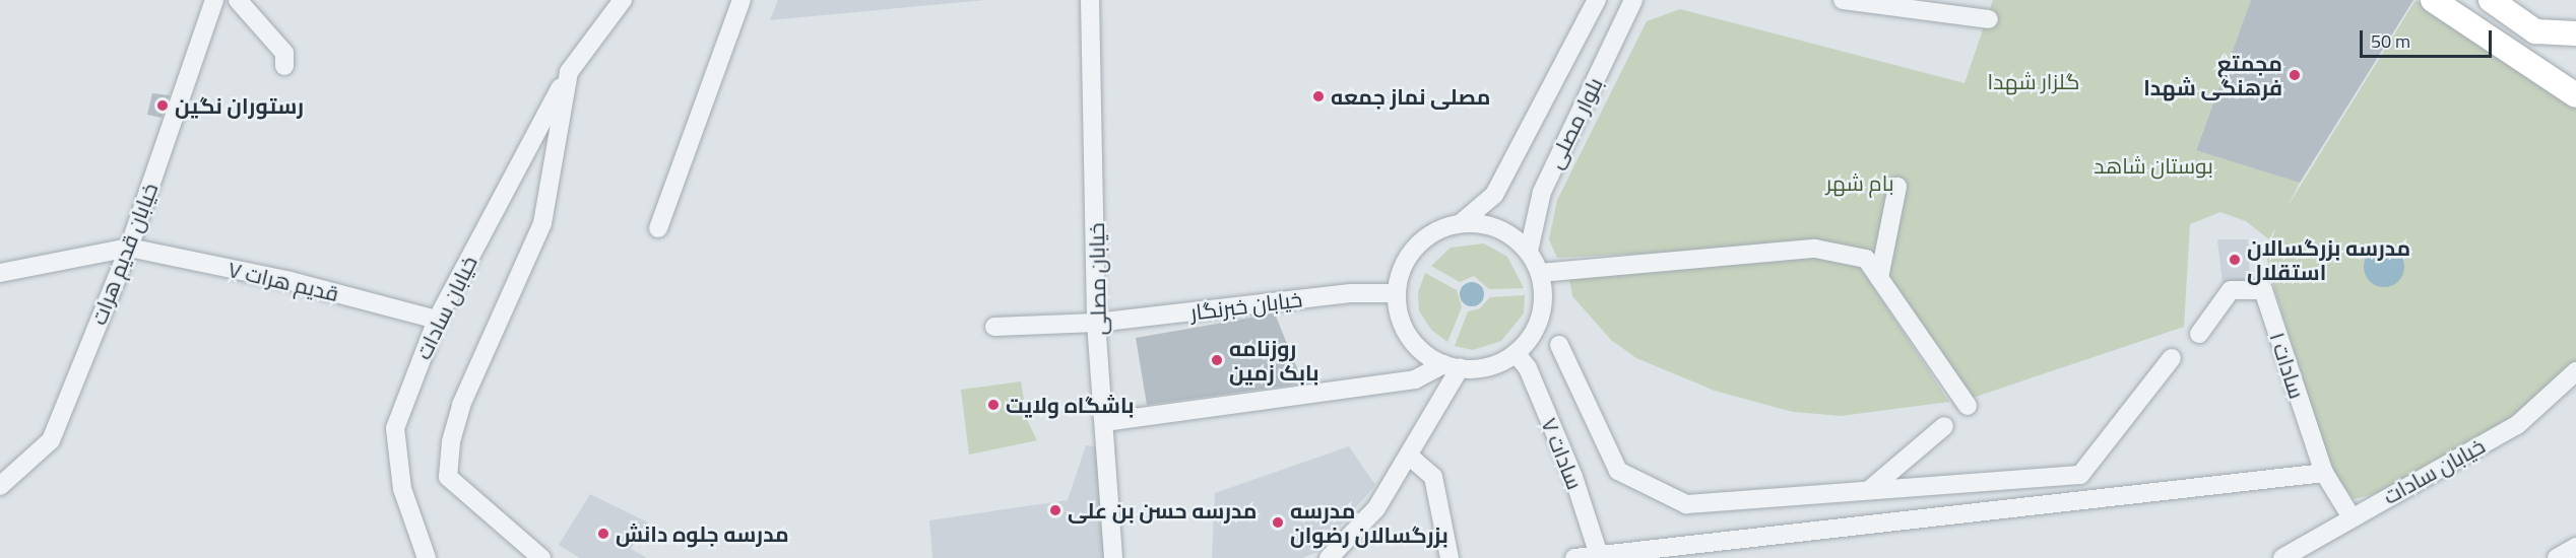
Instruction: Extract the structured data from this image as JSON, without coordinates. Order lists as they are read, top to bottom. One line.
{"streets":{"street":["بلوار مصلی","خیابان قدیم هرات","خیابان مصلی","قدیم هرات ۷","خیابان خبرنگار","خیابان سادات","سادات ۱","سادات ۷"]},"crossings":[["بلوار مصلی","خیابان خبرنگار"],["بلوار مصلی","سادات ۷"],["خیابان قدیم هرات","قدیم هرات ۷"],["خیابان مصلی","خیابان خبرنگار"],["قدیم هرات ۷","خیابان سادات"],["خیابان خبرنگار","سادات ۷"],["خیابان سادات","سادات ۱"]],"parks":["گلزار شهدا","بوستان شاهد","بام شهر"],"places":["مجمتع فرهنگی شهدا","مصلی نماز جمعه","رستوران نگین","مدرسه بزرگسالان استقلال","روزنامه بابک زمین","باشگاه ولایت","مدرسه حسن بن علی","مدرسه بزرگسالان رضوان","مدرسه جلوه دانش"],"scale_bar":"50 m"}
